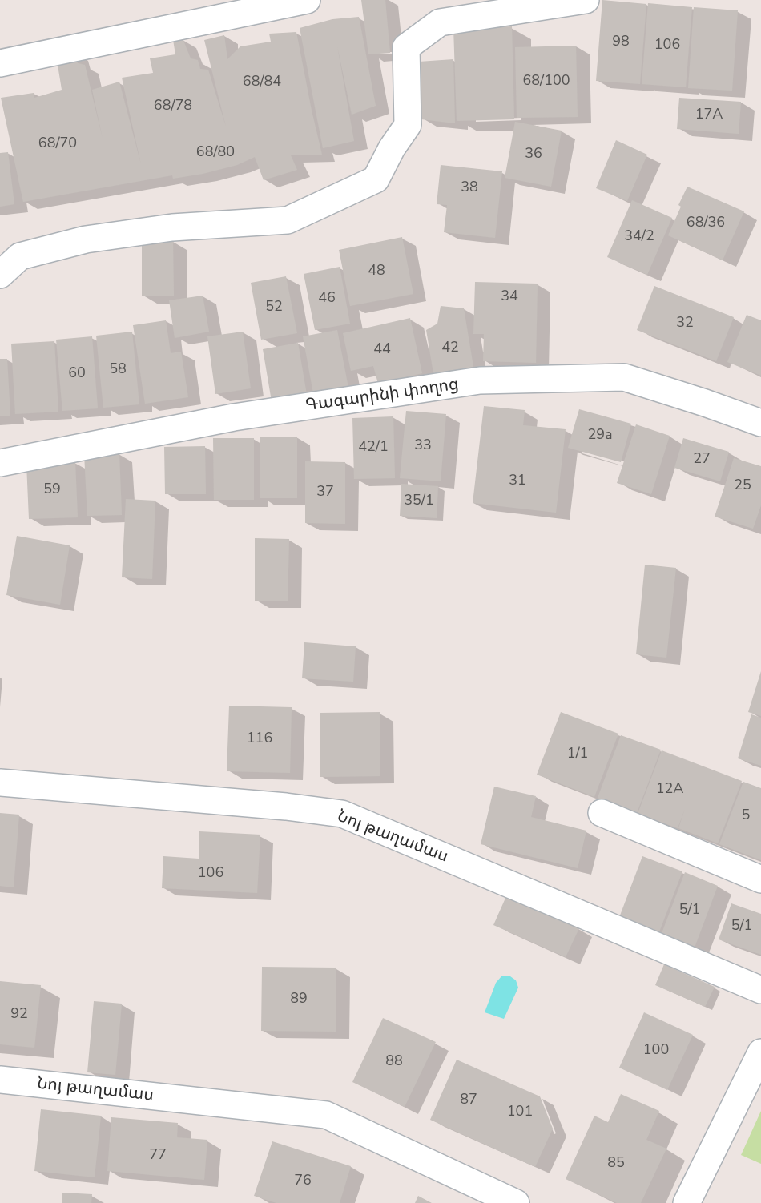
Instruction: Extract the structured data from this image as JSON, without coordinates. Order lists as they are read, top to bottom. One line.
{"streets":{"street":["Գագարինի փողոց","Նոյ թաղամաս"]},"house_numbers":["98","106","68/100","68/84","68/78","17A","68/70","68/80","36","38","68/36","34/2","48","34","46","52","32","42","44","58","60","29a","33","42/1","27","31","25","59","37","35/1","116","1/1","12A","5","106","5/1","5/1","89","92","100","88","87","101","77","85","76"]}
